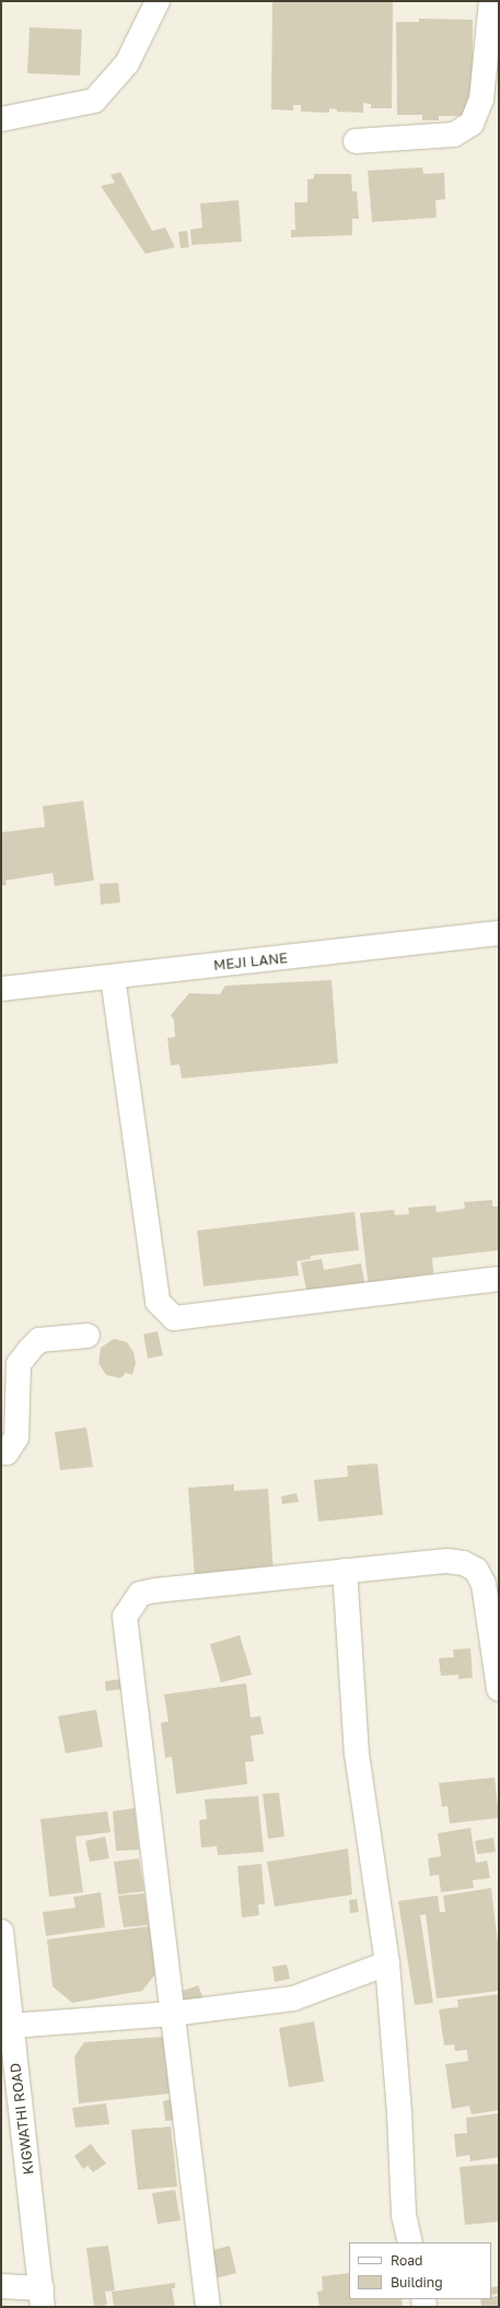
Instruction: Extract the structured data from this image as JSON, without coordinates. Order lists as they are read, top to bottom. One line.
{"streets":{"street":["MEJI LANE","KIGWATHI ROAD"]},"legend":["Road","Building"]}
